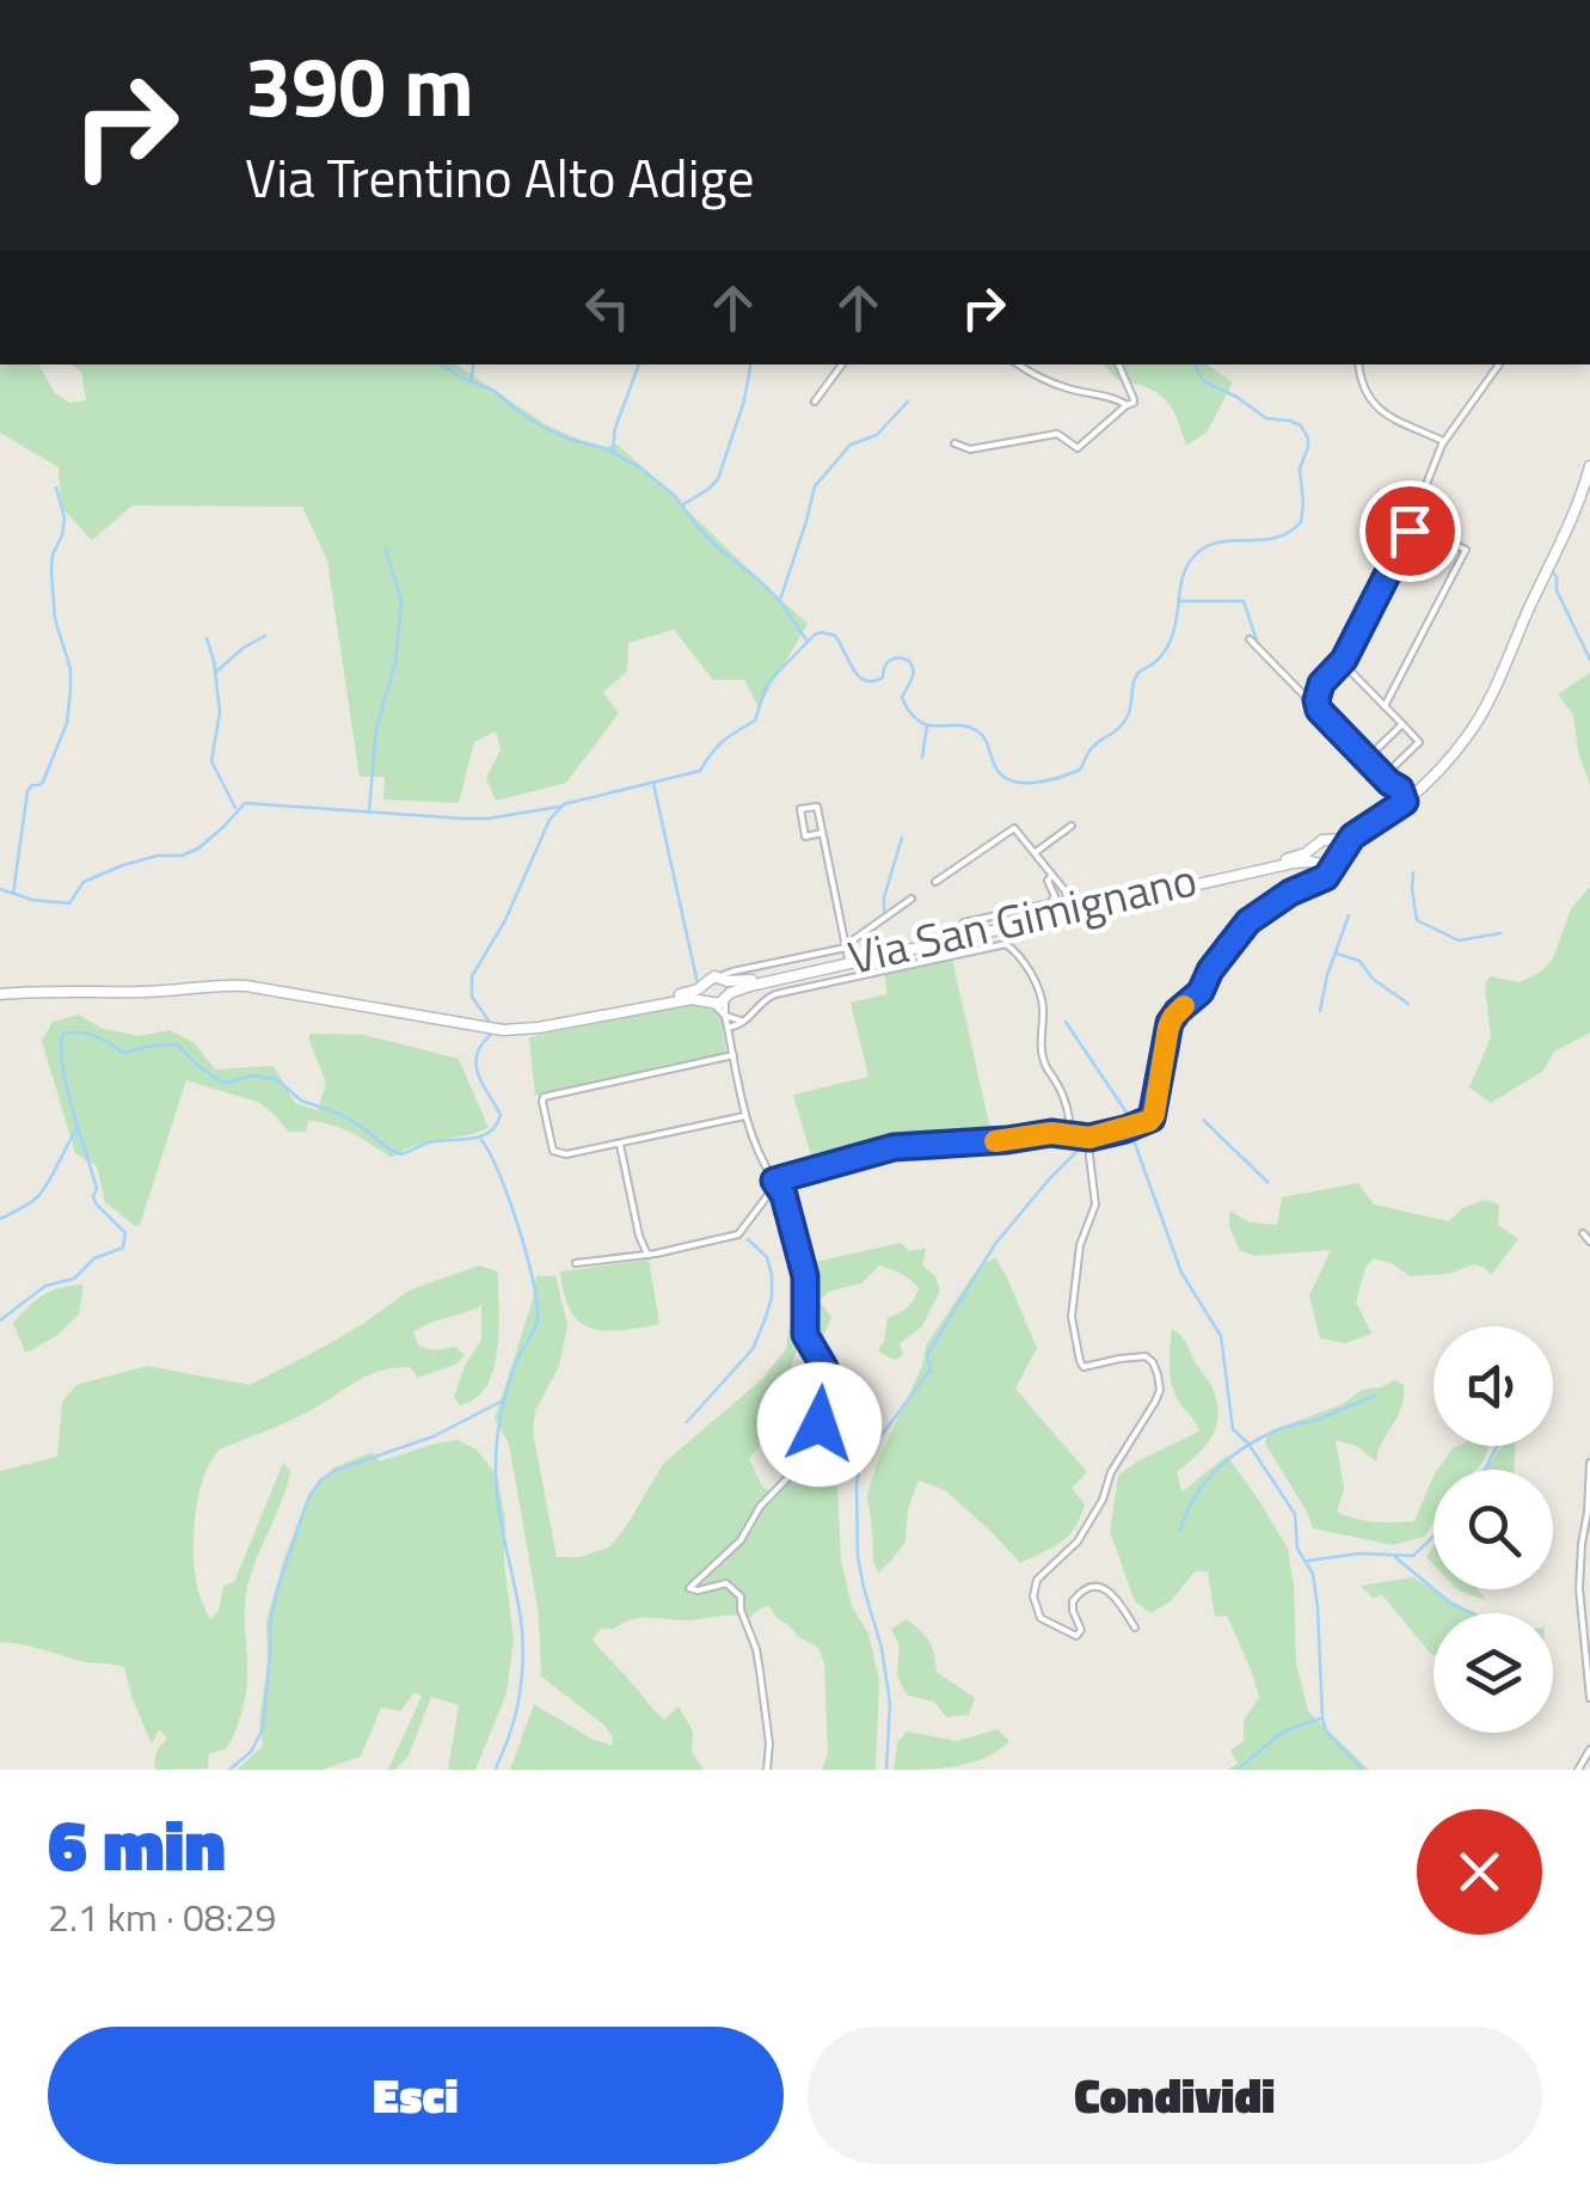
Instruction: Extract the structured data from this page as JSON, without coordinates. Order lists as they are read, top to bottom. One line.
{"streets":{"main road":["Via San Gimignano"]},"page":{"turn":["390 m","Via Trentino Alto Adige"],"heading":["6 min","2.1 km · 08:29"],"buttons":["Esci","Condividi"]}}
